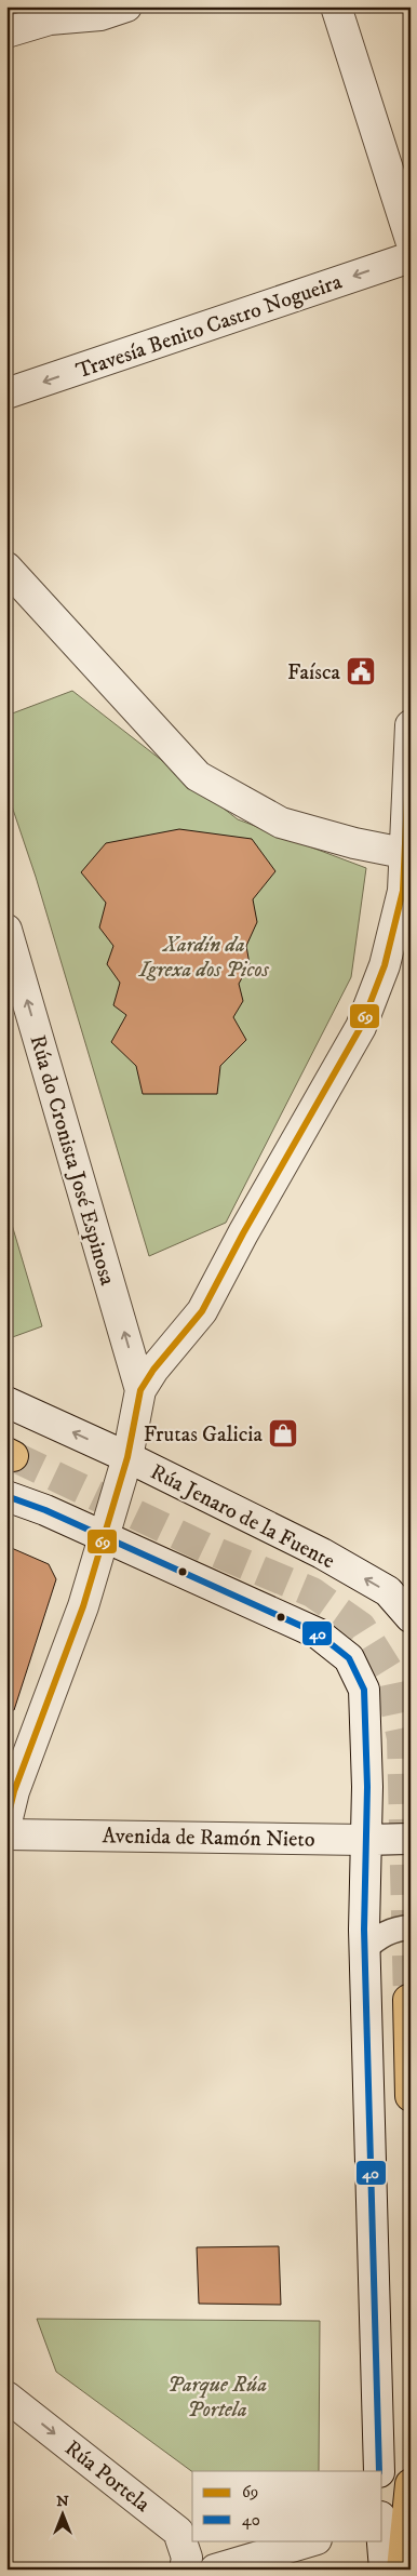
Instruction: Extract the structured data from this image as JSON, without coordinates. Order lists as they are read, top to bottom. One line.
{"streets":{"street":["Travesía Benito Castro Nogueira","Rúa do Cronista José Espinosa","Rúa Jenaro de la Fuente","Avenida de Ramón Nieto","Rúa Portela"]},"one_way":["Travesía Benito Castro Nogueira","Rúa do Cronista José Espinosa","Rúa Jenaro de la Fuente","Rúa Portela"],"parks":["Xardín da Igrexa dos Picos","Parque Rúa Portela"],"places":{"public building":["Faísca"],"shop":["Frutas Galicia"]},"lines":["transit line 69","transit line 40"],"legend":["69","40"],"north":"top"}
